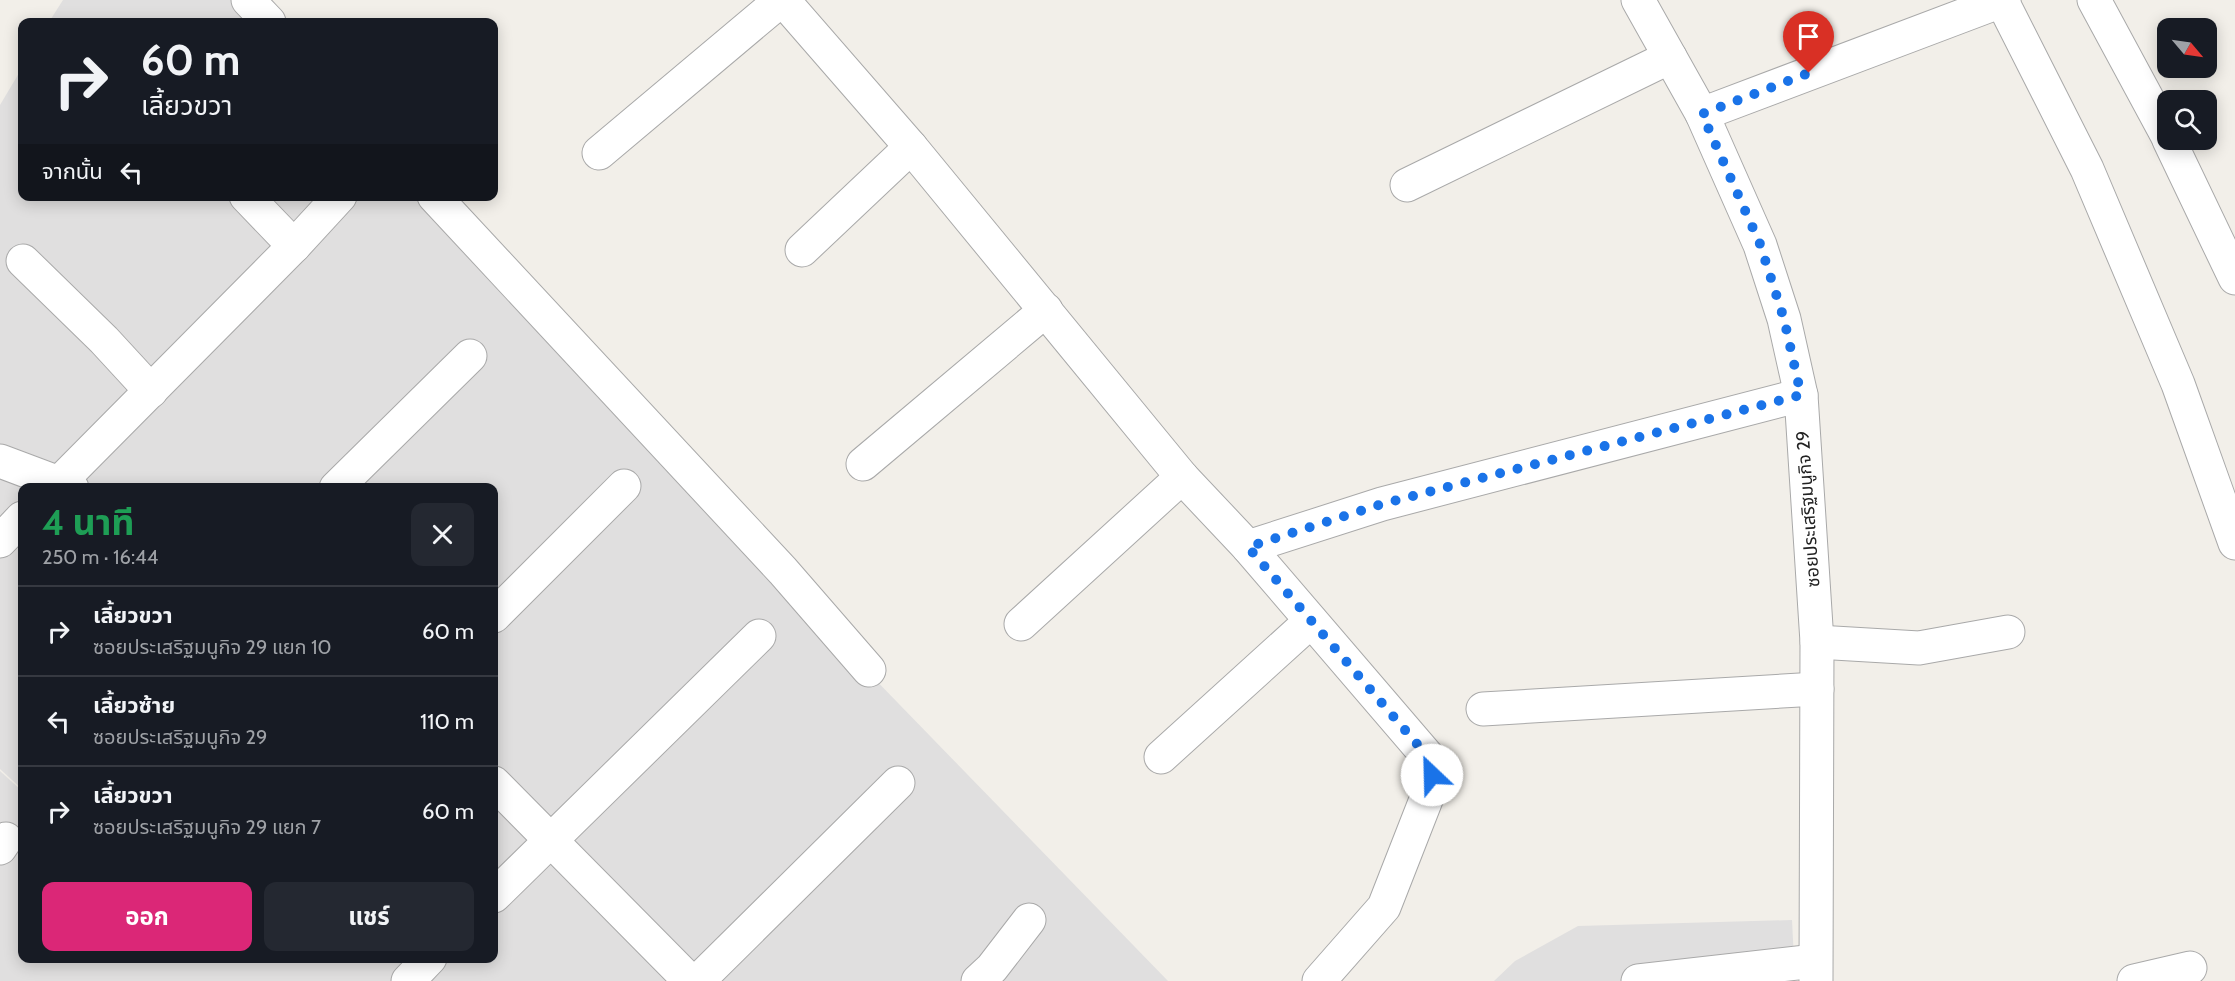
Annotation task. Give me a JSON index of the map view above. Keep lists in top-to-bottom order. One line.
{"streets":{"street":["ซอยประเสริฐมนูกิจ 29"]},"north":"bottom right","page":{"turn":["60 m","เลี้ยวขวา"],"then":"จากนั้น","heading":["4 นาที","250 m · 16:44"],"list":[{"name":"เลี้ยวขวา","note":"ซอยประเสริฐมนูกิจ 29 แยก 10","value":"60 m"},{"name":"เลี้ยวซ้าย","note":"ซอยประเสริฐมนูกิจ 29","value":"110 m"},{"name":"เลี้ยวขวา","note":"ซอยประเสริฐมนูกิจ 29 แยก 7","value":"60 m"}],"buttons":["ออก","แชร์"]}}
